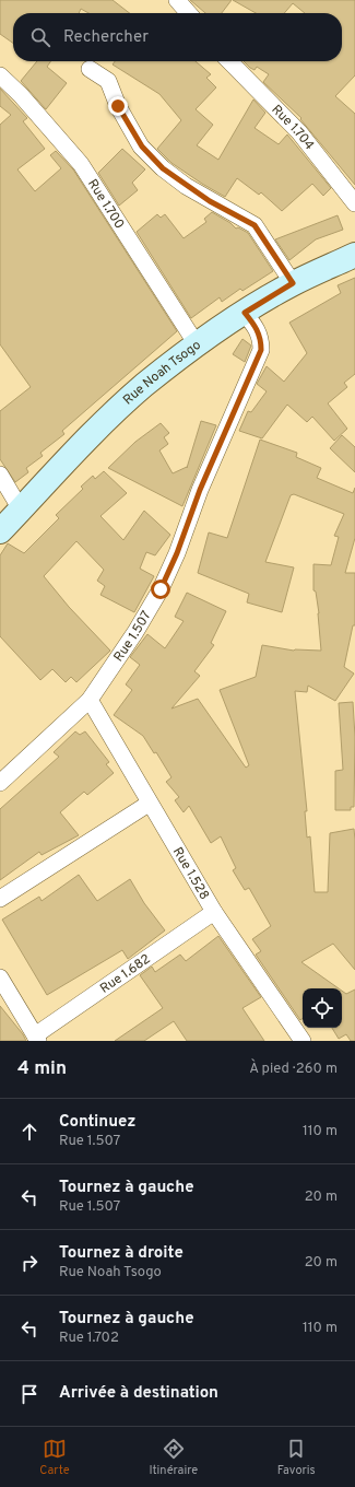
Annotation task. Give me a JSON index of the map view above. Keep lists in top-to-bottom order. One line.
{"streets":{"main road":["Rue Noah Tsogo"],"street":["Rue 1.704","Rue 1.700","Rue 1.507","Rue 1.528","Rue 1.682"]},"crossings":[["Rue 1.700","Rue Noah Tsogo"],["Rue Noah Tsogo","Rue 1.507"],["Rue 1.507","Rue 1.528"],["Rue 1.528","Rue 1.682"]],"page":{"search":"Rechercher","heading":["4 min","À pied · 260 m"],"list":[["Continuez","Rue 1.507","110 m"],["Tournez à gauche","Rue 1.507","20 m"],["Tournez à droite","Rue Noah Tsogo","20 m"],["Tournez à gauche","Rue 1.702","110 m"],"Arrivée à destination"],"nav":["Carte","Itinéraire","Favoris"]}}
